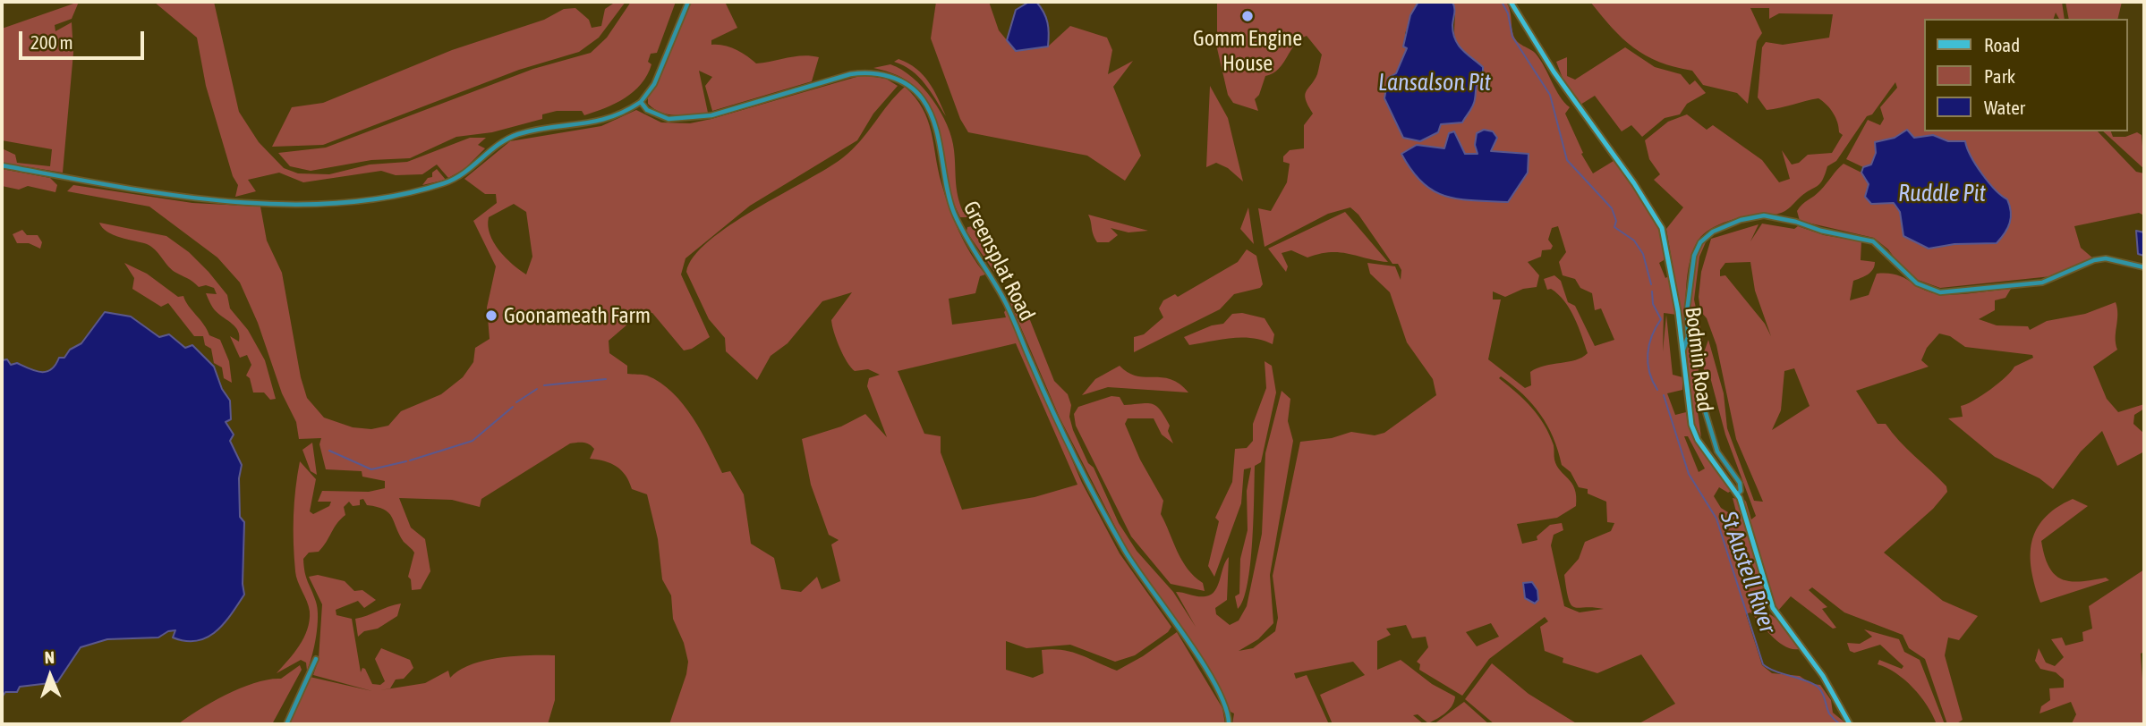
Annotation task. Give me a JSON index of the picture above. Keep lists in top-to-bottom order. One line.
{"streets":{"main road":["Bodmin Road"],"street":["Greensplat Road"]},"water":["Lansalson Pit","Ruddle Pit","St Austell River"],"places":["Gomm Engine House","Goonameath Farm"],"legend":["Road","Park","Water"],"scale_bar":"200 m","north":"top"}
